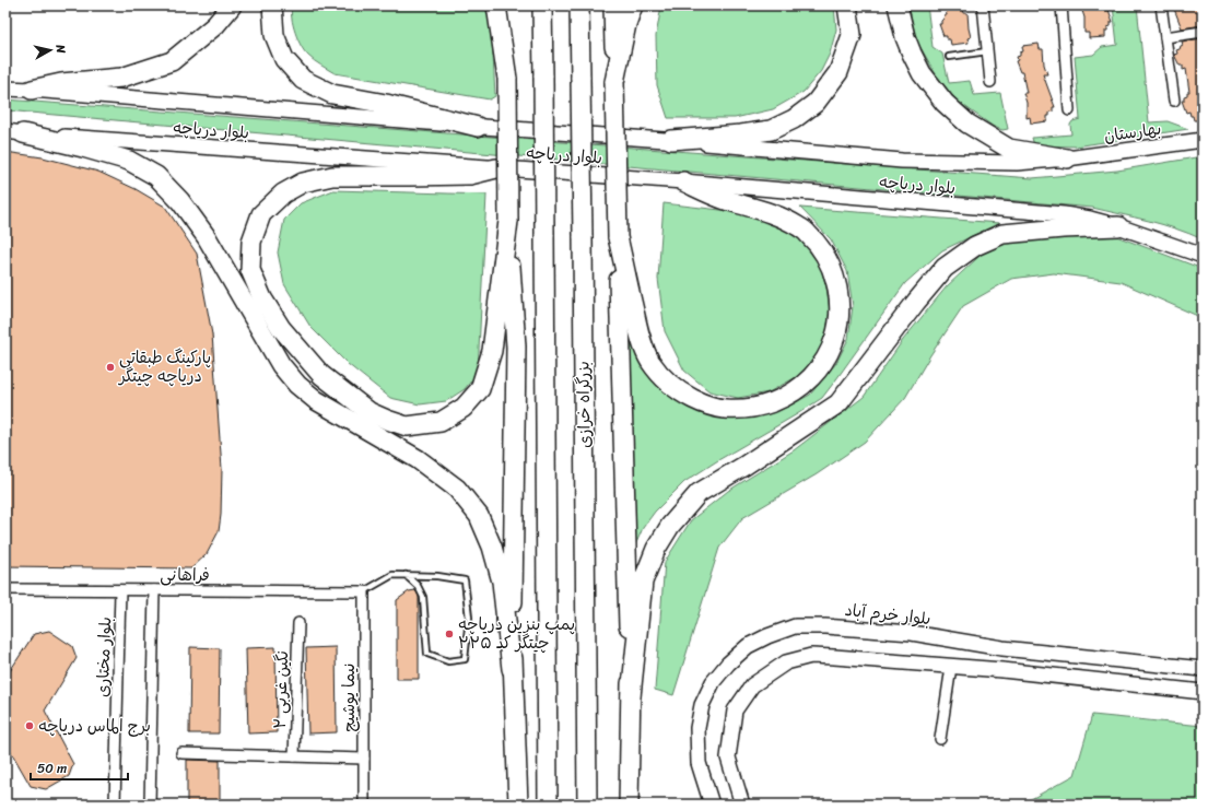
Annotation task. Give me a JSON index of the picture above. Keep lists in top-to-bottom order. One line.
{"streets":{"highway":["بزرگراه خرازی"],"main road":["بلوار دریاچه","بهارستان","بلوار خرم آباد"],"street":["فراهانی","بلوار مختاری","نگین غربی ۲","نیما یوشیج"]},"crossings":[["بلوار دریاچه","بهارستان"],["فراهانی","بلوار مختاری"],["فراهانی","نیما یوشیج"]],"places":["پارکینگ طبقاتی دریاچه چیتگر","پمپ بنزین دریاچه چیتگر کد ۲۲۵","برج الماس دریاچه"],"scale_bar":"50 m","north":"right"}
